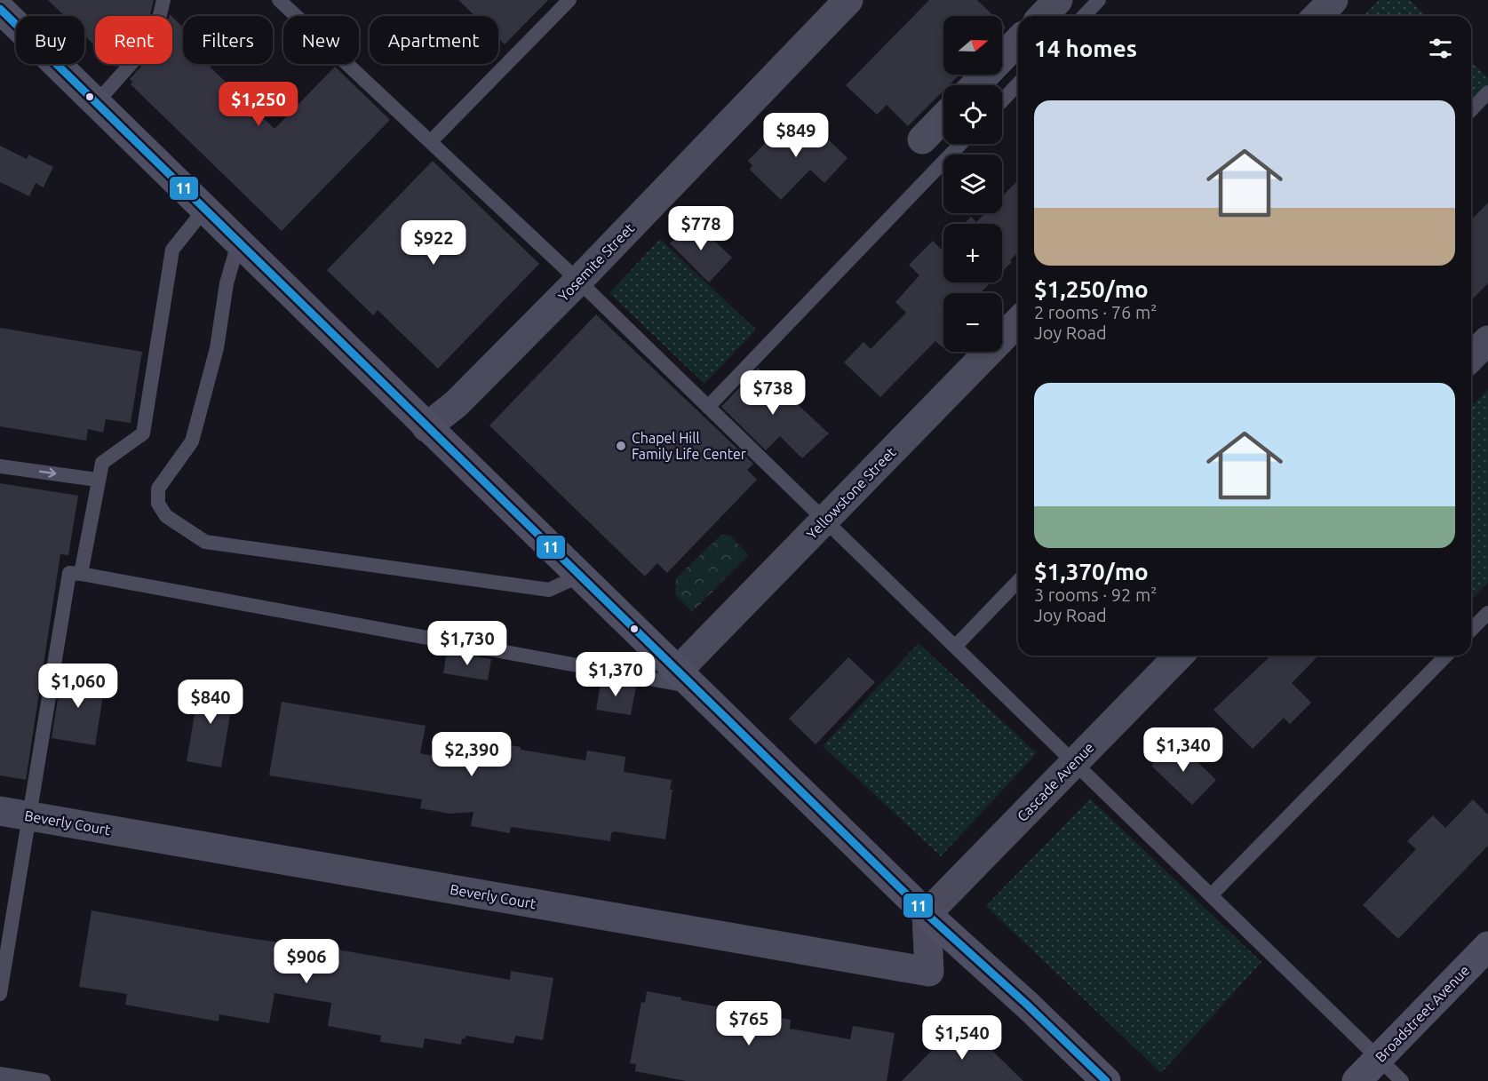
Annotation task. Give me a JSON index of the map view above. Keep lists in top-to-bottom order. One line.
{"streets":{"street":["Yosemite Street","Yellowstone Street","Cascade Avenue","Beverly Court","Broadstreet Avenue"]},"crossings":[["Cascade Avenue","Beverly Court"]],"places":["Chapel Hill Family Life Center"],"lines":["transit line 11"],"north":"right","page":{"map_buttons":["+","−"],"chip":["Buy","Rent","Filters","New","Apartment"],"heading":"14 homes","list":[{"name":"$1,250/mo","note":"2 rooms · 76 m² · Joy Road"},{"name":"$1,370/mo","note":"3 rooms · 92 m² · Joy Road"}],"price":["$1,250","$849","$778","$922","$738","$1,730","$1,370","$1,060","$840","$1,340","$2,390","$906","$765","$1,540"]}}
